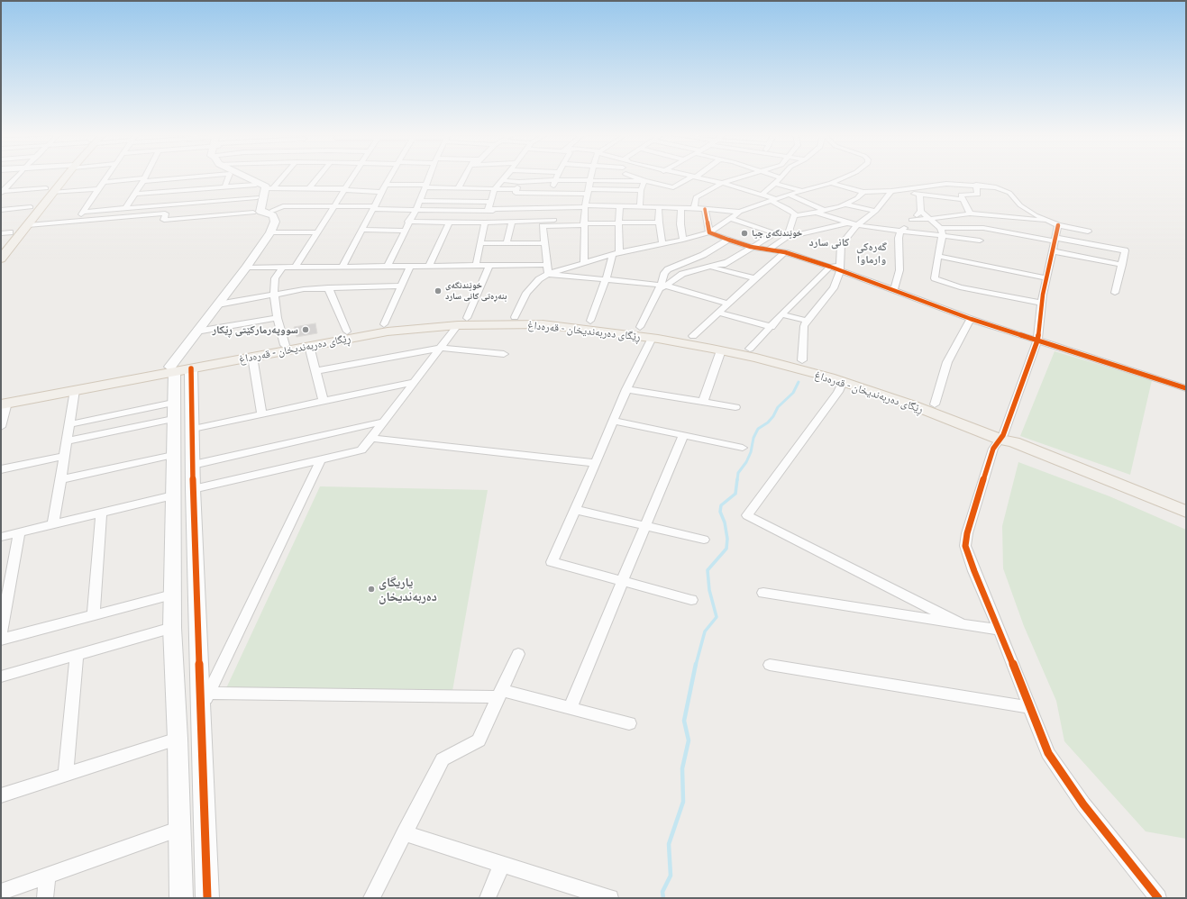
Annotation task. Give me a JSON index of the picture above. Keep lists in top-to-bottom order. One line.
{"streets":{"main road":["ڕێگای دەربەندیخان - قەرەداغ"]},"districts":["کانی سارد","گەرەکی وارماوا"],"places":["خوێندنگەی چیا","خوێندنگەی بنەڕەتی کانی سارد","سووپەرمارکێتی ڕێکار","یاریگاى ده‌ربه‌ندیخان"]}
